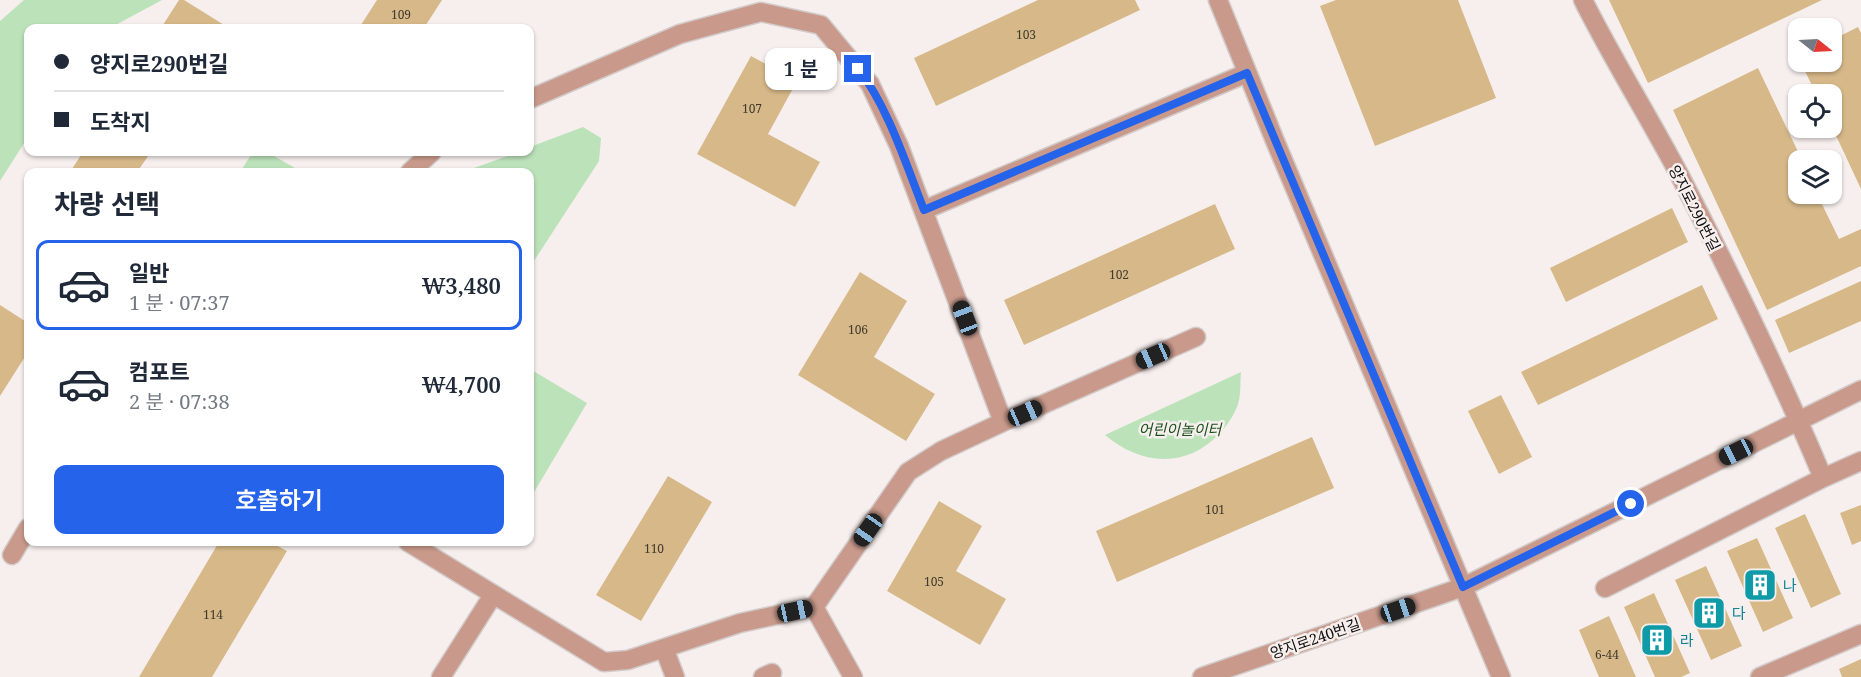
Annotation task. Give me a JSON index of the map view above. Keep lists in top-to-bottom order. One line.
{"streets":{"street":["양지로290번길","양지로240번길"]},"parks":["어린이놀이터"],"places":{"building":["나","다","라"]},"house_numbers":["109","103","107","102","106","101","110","105","114","6-44"],"north":"right","page":{"banner":["양지로290번길","도착지"],"bubble":"1 분","heading":"차량 선택","list":[{"name":"일반","note":"1 분 · 07:37","value":"₩3,480"},{"name":"컴포트","note":"2 분 · 07:38","value":"₩4,700"}],"buttons":"호출하기"}}
